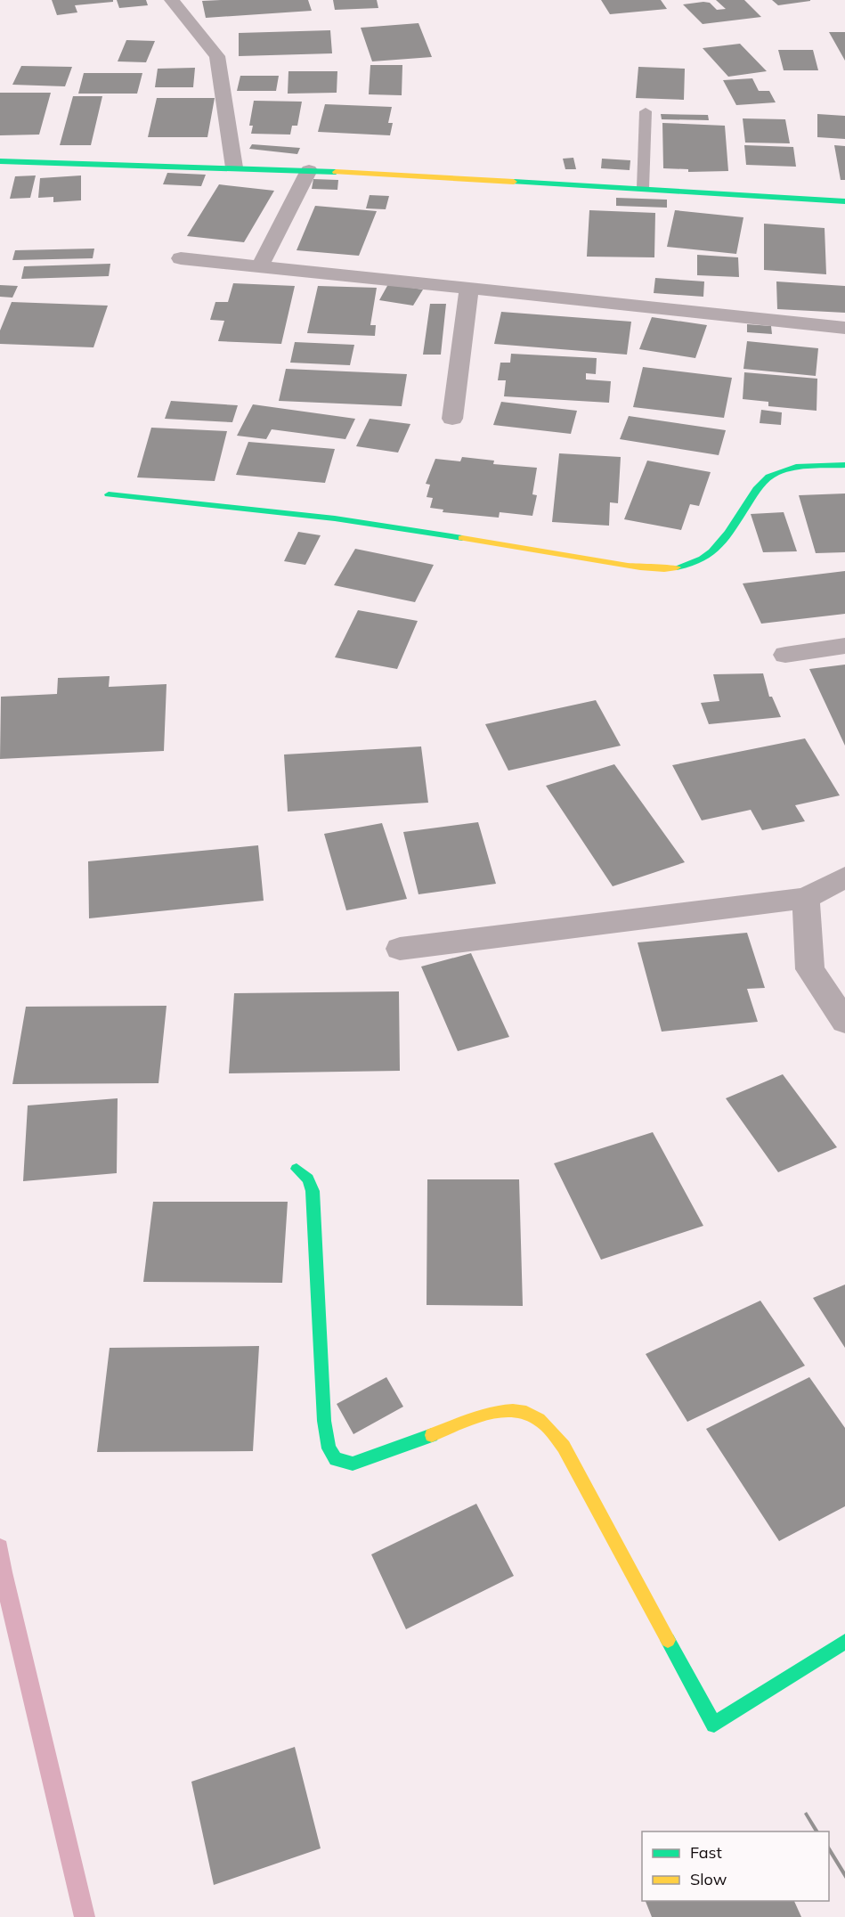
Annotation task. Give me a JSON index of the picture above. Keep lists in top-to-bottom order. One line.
{"legend":["Fast","Slow"]}
